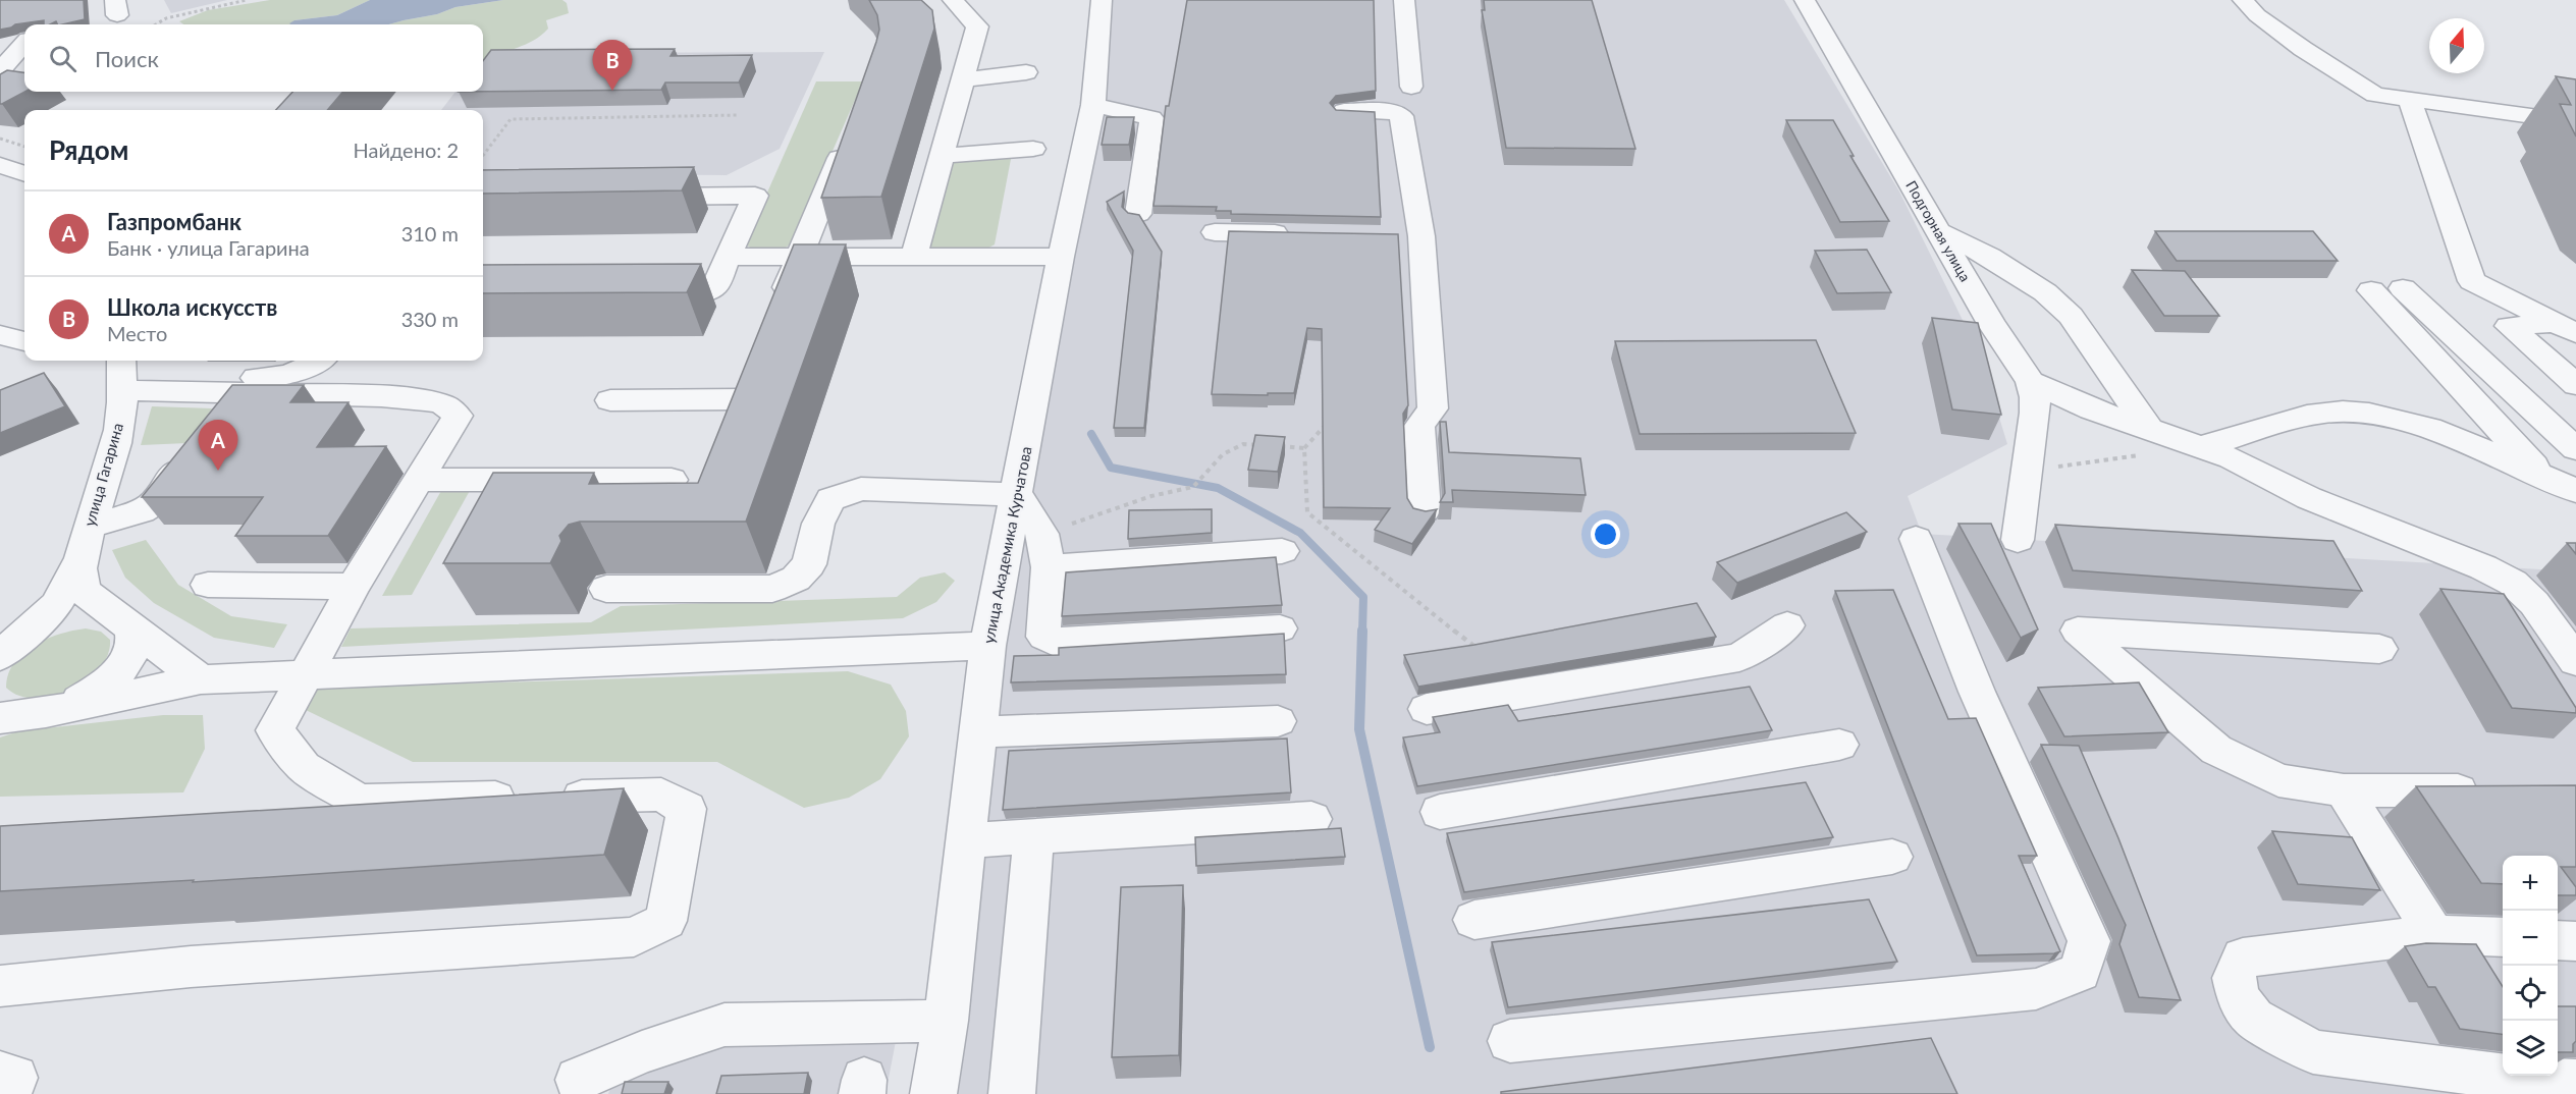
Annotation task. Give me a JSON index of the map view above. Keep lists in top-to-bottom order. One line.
{"streets":{"street":["Подгорная улица","улица Гагарина","улица Академика Курчатова"]},"north":"top","page":{"search":"Поиск","pins":["B","A"],"heading":["Рядом","Найдено: 2"],"list":[{"mark":"A","name":"Газпромбанк","note":"Банк · улица Гагарина","value":"310 m"},{"mark":"B","name":"Школа искусств","note":"Место","value":"330 m"}],"map_buttons":["+","−"]}}
